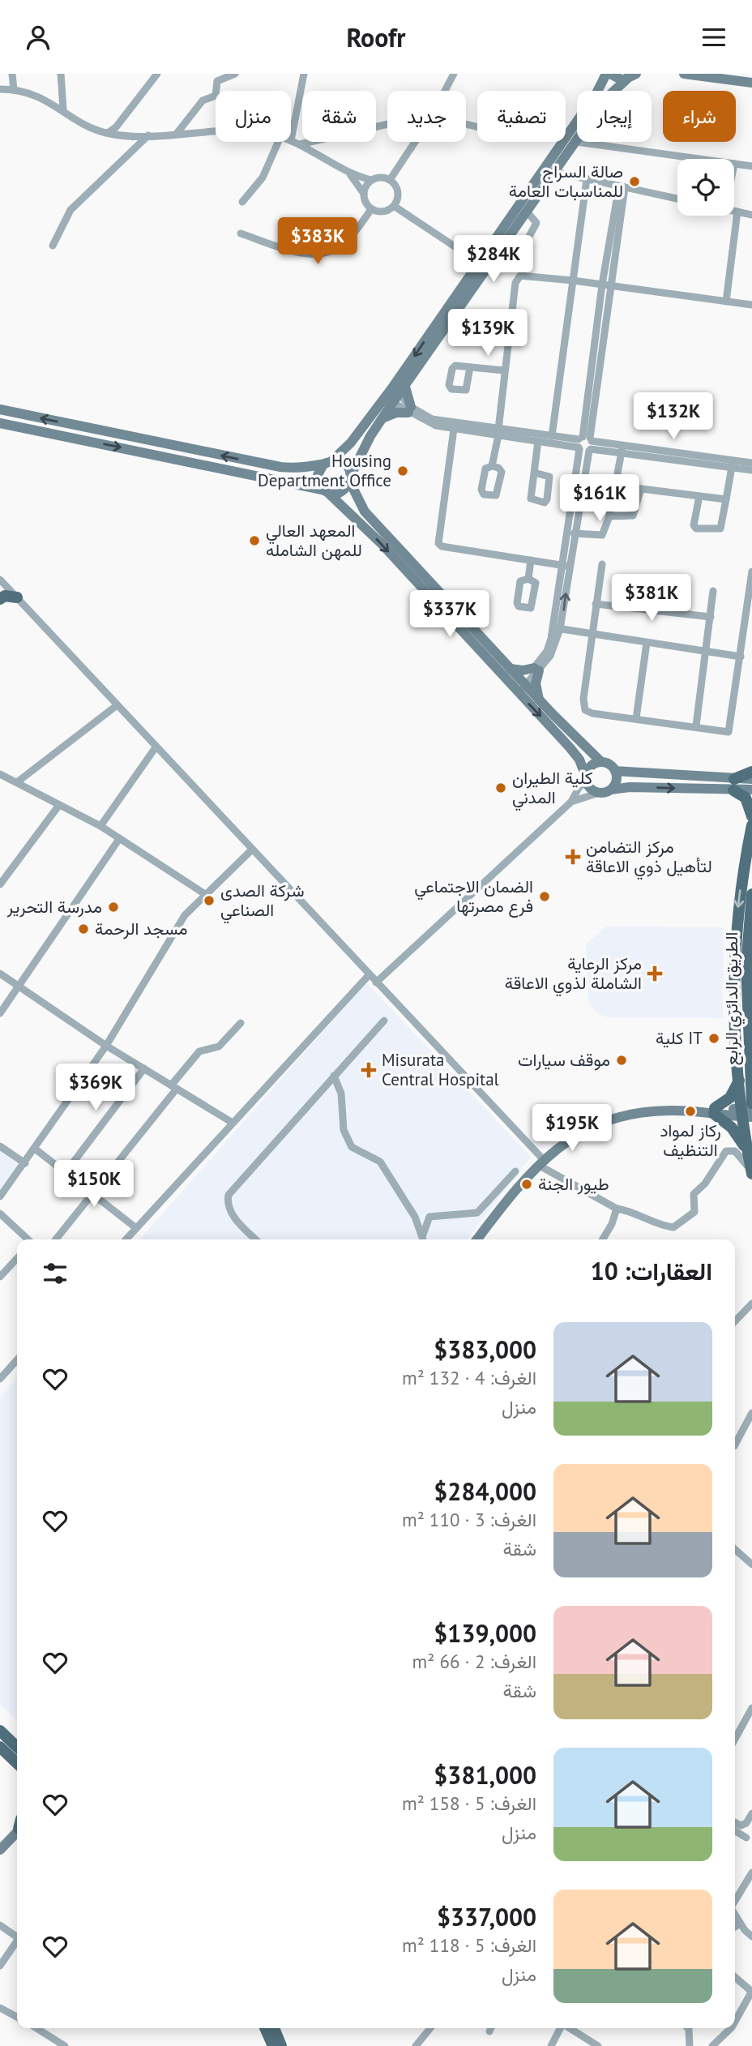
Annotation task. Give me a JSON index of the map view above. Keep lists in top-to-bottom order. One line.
{"streets":{"main road":["الطريق الدائري الرابع"]},"places":{"other":["صالة السراج للمناسبات العامة","Housing Department Office","المعهد العالي للمهن الشامله","كلية الطيران المدني","الضمان الاجتماعي فرع مصرتها","شركة الصدى الصناعي","مدرسة التحرير","مسجد الرحمة","كلية IT","موقف سيارات","ركاز لمواد التنظيف","طيور الجنة"],"health":["مركز التضامن لتأهيل ذوي الاعاقة","مركز الرعاية الشاملة لذوي الاعاقة","Misurata Central Hospital"]},"page":{"header":"Roofr","chip":["شراء","إيجار","تصفية","جديد","شقة","منزل"],"price":["$383K","$284K","$139K","$132K","$161K","$381K","$337K","$369K","$195K","$150K"],"heading":"العقارات: 10","list":[{"name":"$383,000","note":"الغرف: 4 · 132 m² · منزل"},{"name":"$284,000","note":"الغرف: 3 · 110 m² · شقة"},{"name":"$139,000","note":"الغرف: 2 · 66 m² · شقة"},{"name":"$381,000","note":"الغرف: 5 · 158 m² · منزل"},{"name":"$337,000","note":"الغرف: 5 · 118 m² · منزل"}]}}
